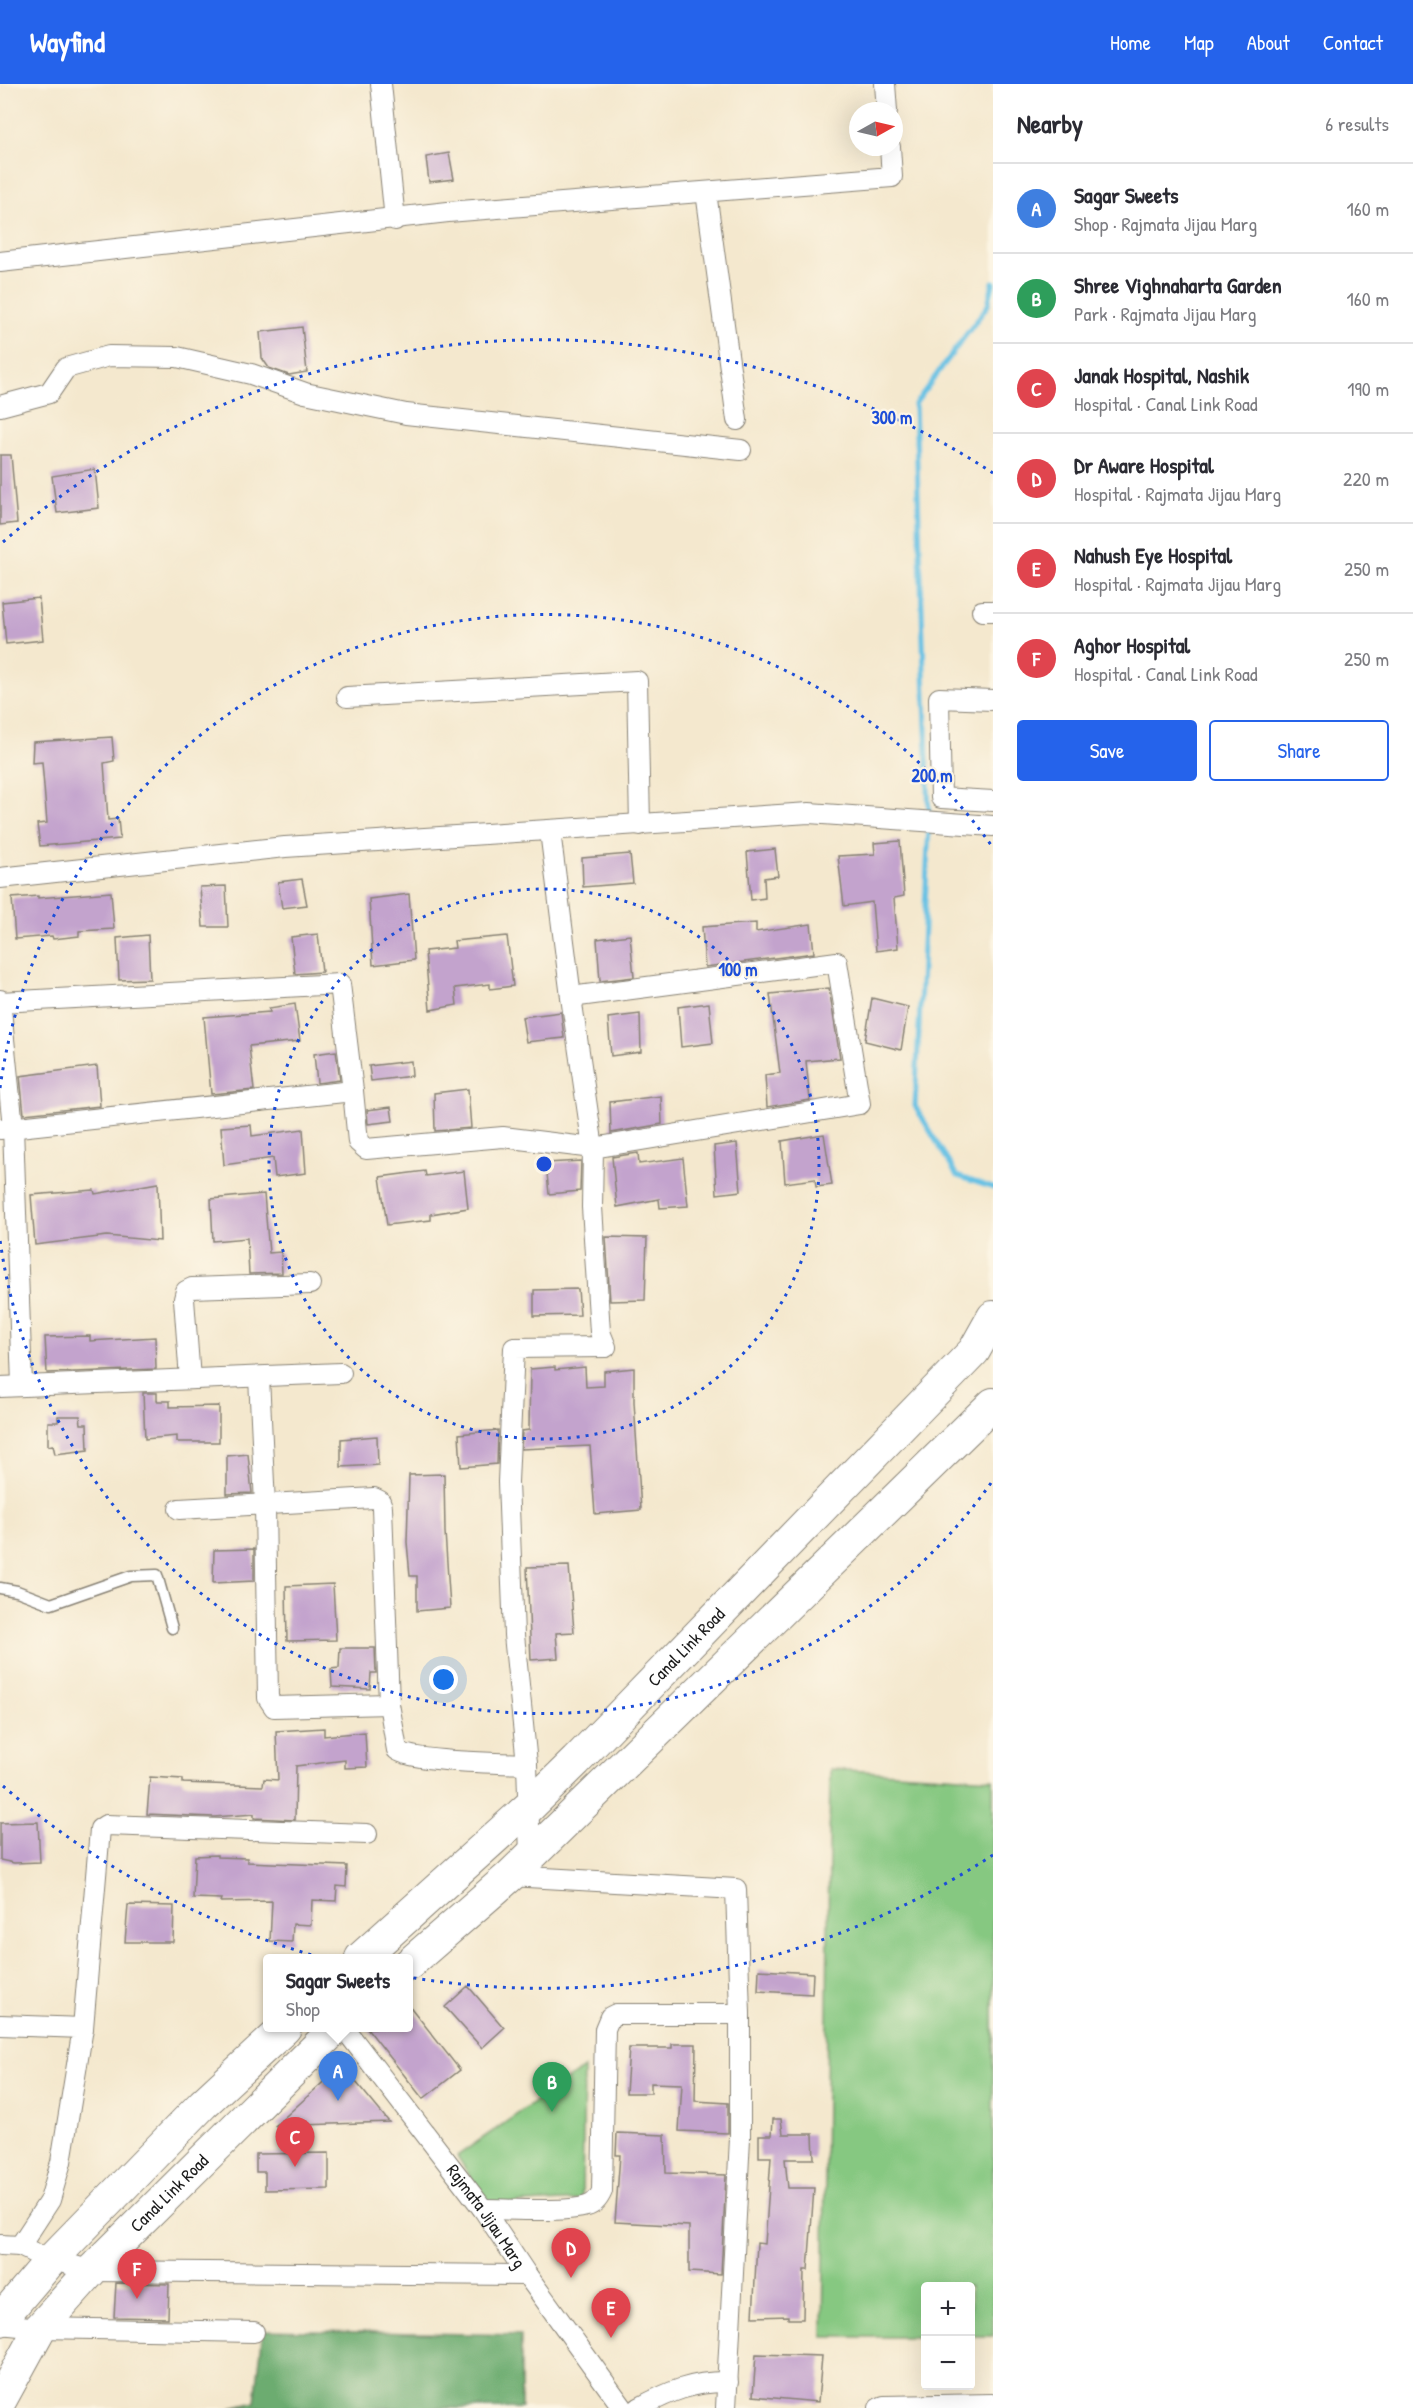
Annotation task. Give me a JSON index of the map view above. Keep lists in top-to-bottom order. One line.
{"streets":{"main road":["Canal Link Road"],"street":["Rajmata Jijau Marg"]},"north":"right","page":{"header":"Wayfind","nav":["Home","Map","About","Contact"],"heading":["Nearby","6 results"],"list":[{"mark":"A","name":"Sagar Sweets","note":"Shop · Rajmata Jijau Marg","value":"160 m"},{"mark":"B","name":"Shree Vighnaharta Garden","note":"Park · Rajmata Jijau Marg","value":"160 m"},{"mark":"C","name":"Janak Hospital, Nashik","note":"Hospital · Canal Link Road","value":"190 m"},{"mark":"D","name":"Dr Aware Hospital","note":"Hospital · Rajmata Jijau Marg","value":"220 m"},{"mark":"E","name":"Nahush Eye Hospital","note":"Hospital · Rajmata Jijau Marg","value":"250 m"},{"mark":"F","name":"Aghor Hospital","note":"Hospital · Canal Link Road","value":"250 m"}],"buttons":["Save","Share"],"popup":["Sagar Sweets","Shop"],"pins":["A","B","C","D","F","E"],"map_buttons":["+","−"]},"rings":["300 m","200 m","100 m"]}
